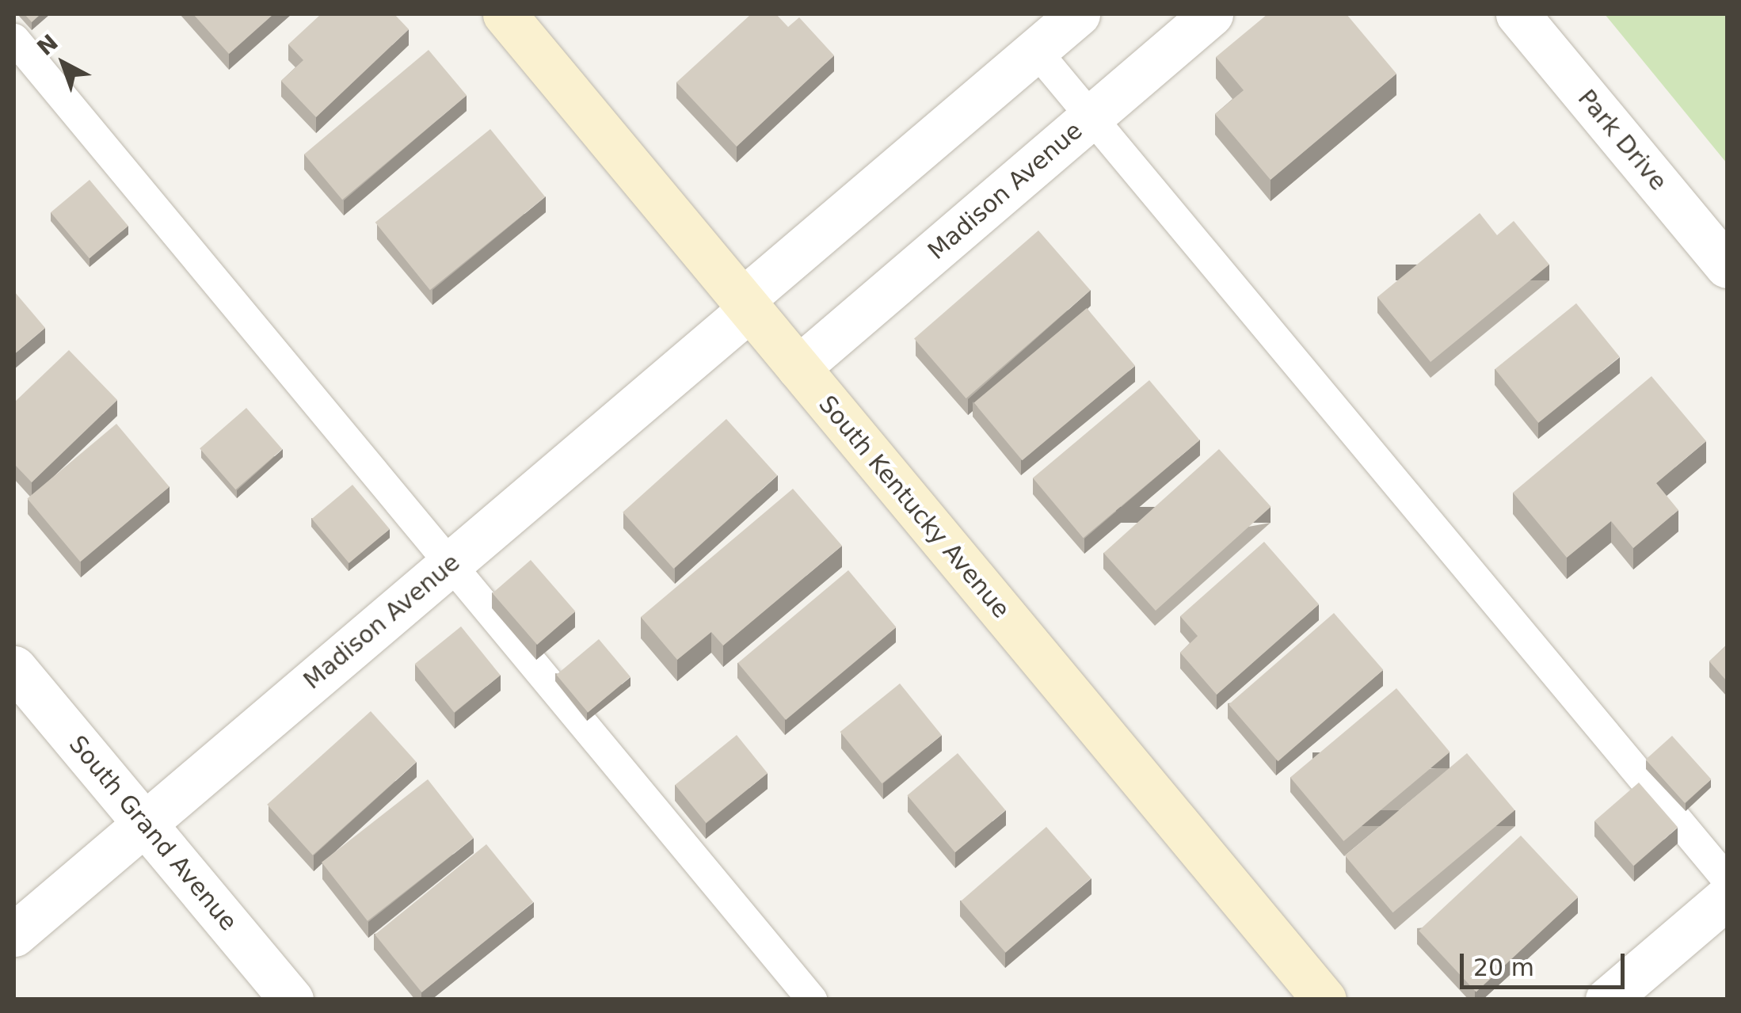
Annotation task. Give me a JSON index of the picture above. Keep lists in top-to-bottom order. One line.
{"streets":{"street":["Park Drive","Madison Avenue","South Kentucky Avenue","South Grand Avenue"]},"crossings":[["Madison Avenue","South Kentucky Avenue"],["Madison Avenue","South Grand Avenue"]],"scale_bar":"20 m","north":"top left"}
